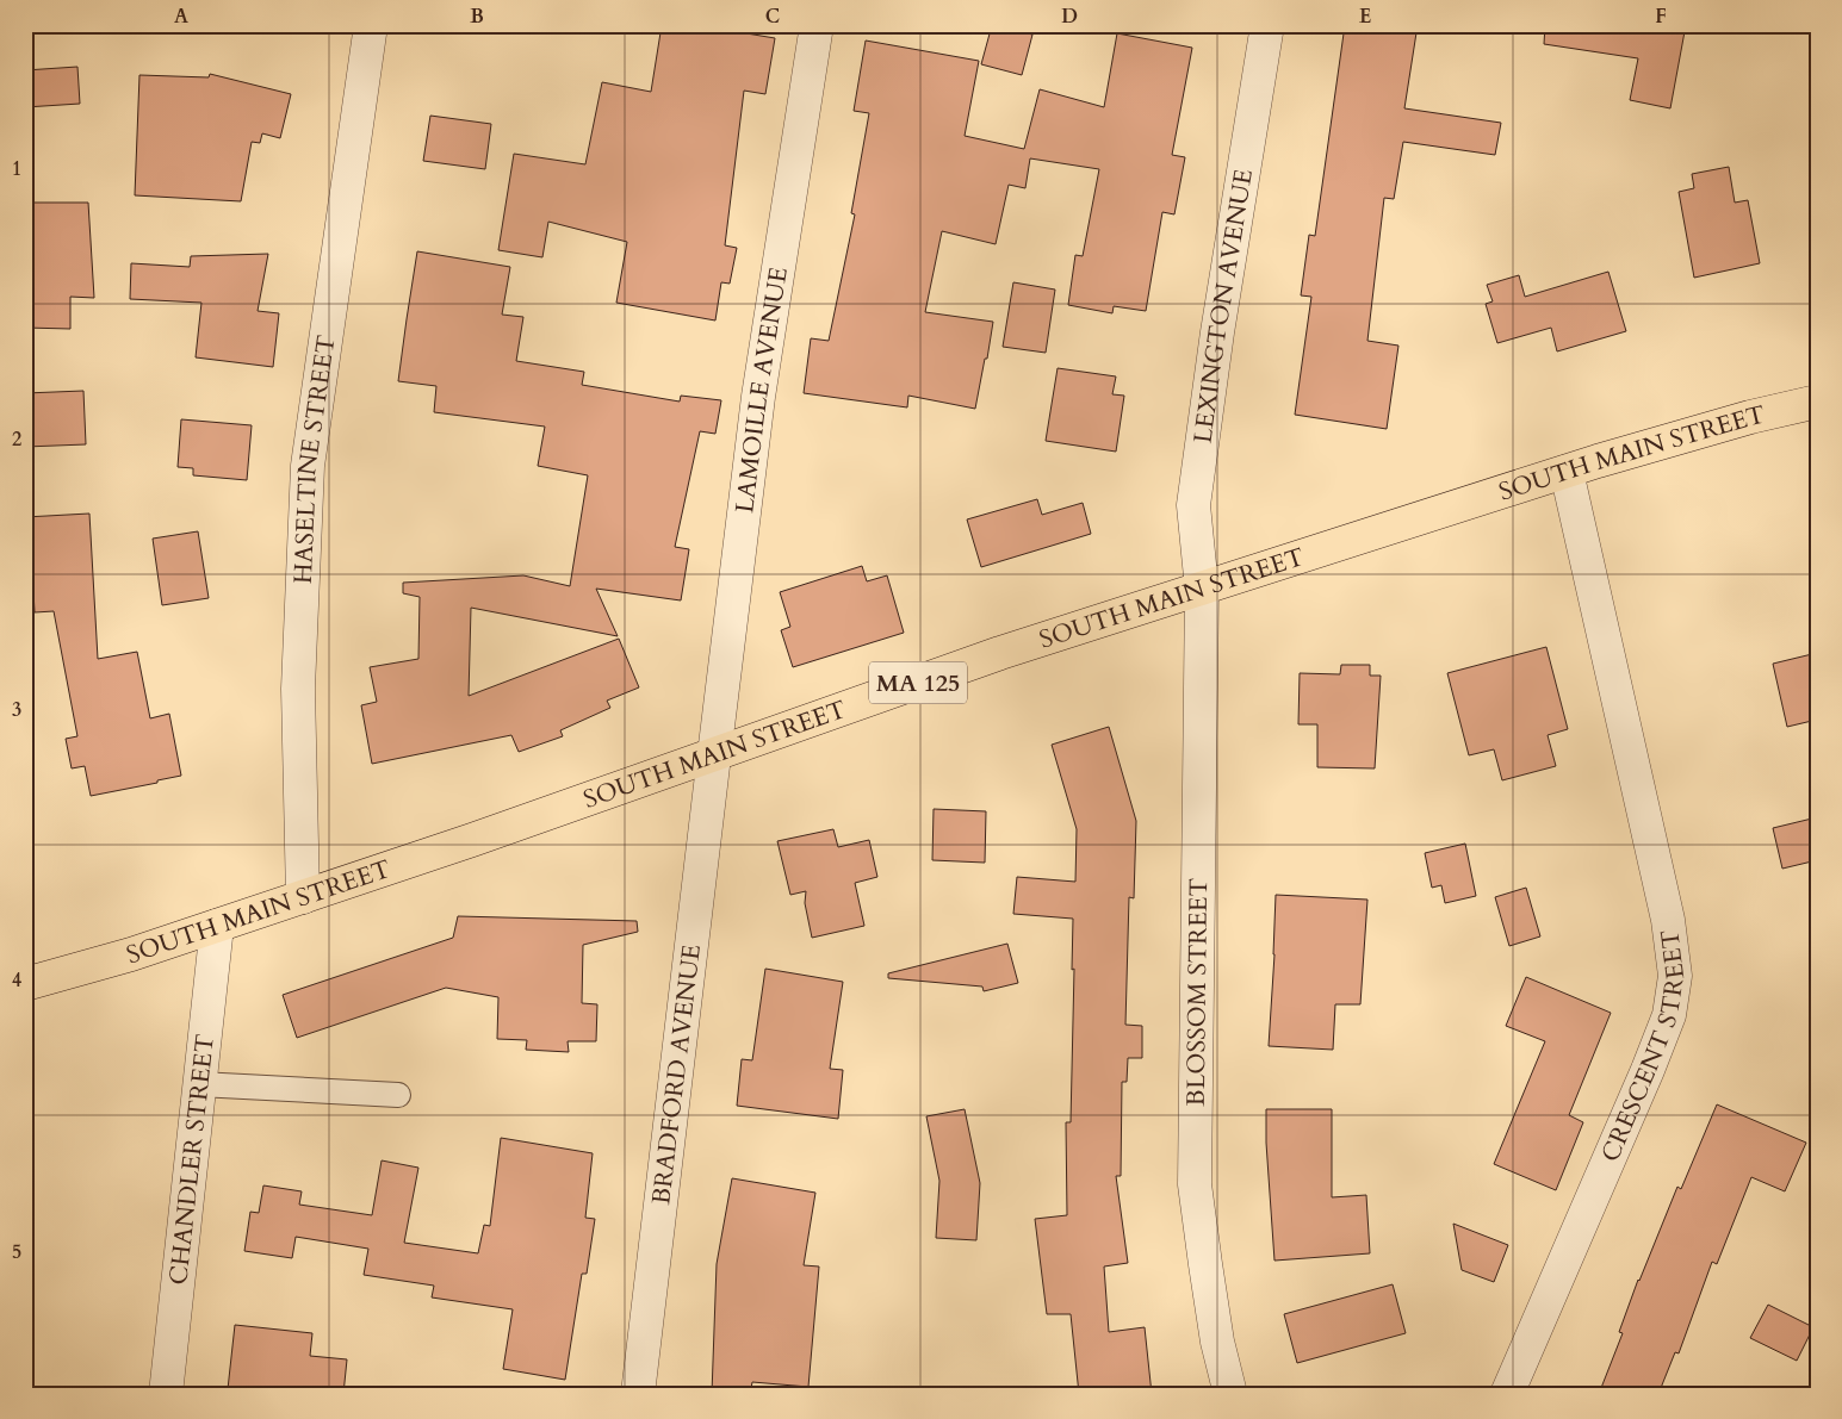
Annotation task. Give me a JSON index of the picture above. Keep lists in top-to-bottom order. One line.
{"streets":{"main road":["SOUTH MAIN STREET","MA 125"],"street":["LEXINGTON AVENUE","LAMOILLE AVENUE","HASELTINE STREET","BLOSSOM STREET","CRESCENT STREET","BRADFORD AVENUE","CHANDLER STREET"]},"crossings":[["LEXINGTON AVENUE","SOUTH MAIN STREET"],["LEXINGTON AVENUE","BLOSSOM STREET"],["LAMOILLE AVENUE","SOUTH MAIN STREET"],["LAMOILLE AVENUE","BRADFORD AVENUE"],["SOUTH MAIN STREET","HASELTINE STREET"],["SOUTH MAIN STREET","BLOSSOM STREET"],["SOUTH MAIN STREET","CRESCENT STREET"],["SOUTH MAIN STREET","BRADFORD AVENUE"],["SOUTH MAIN STREET","CHANDLER STREET"]],"grid":{"columns":["A","B","C","D","E","F"],"rows":["1","2","3","4","5"]}}
